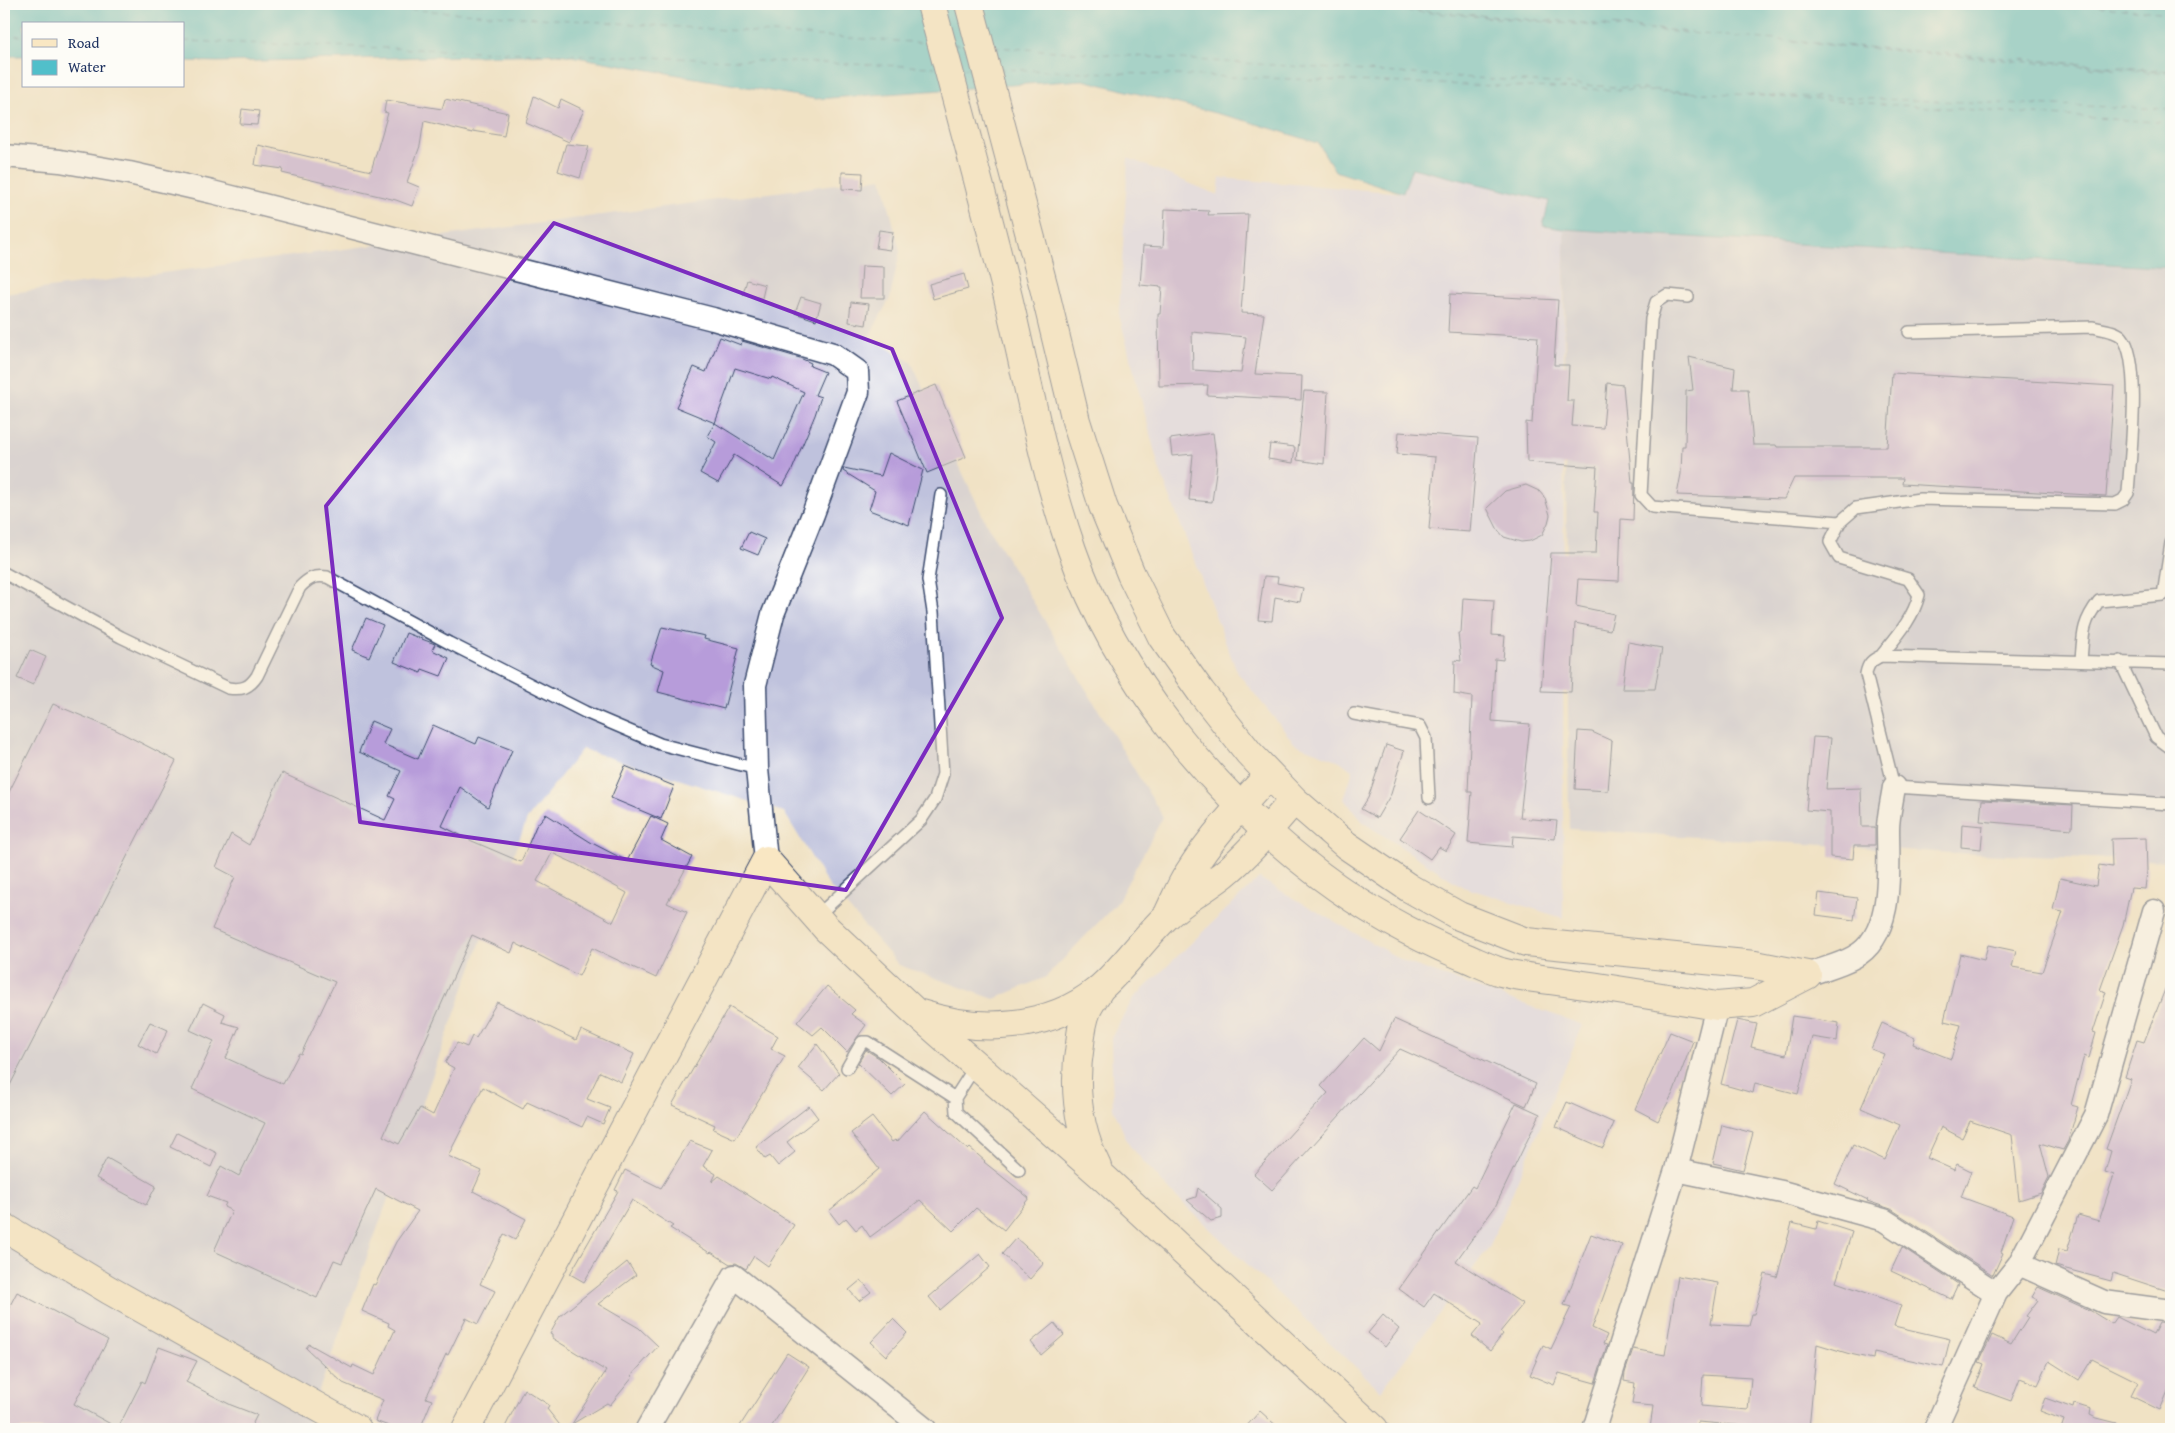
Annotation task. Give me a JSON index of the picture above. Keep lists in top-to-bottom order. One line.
{"legend":["Road","Water"]}
